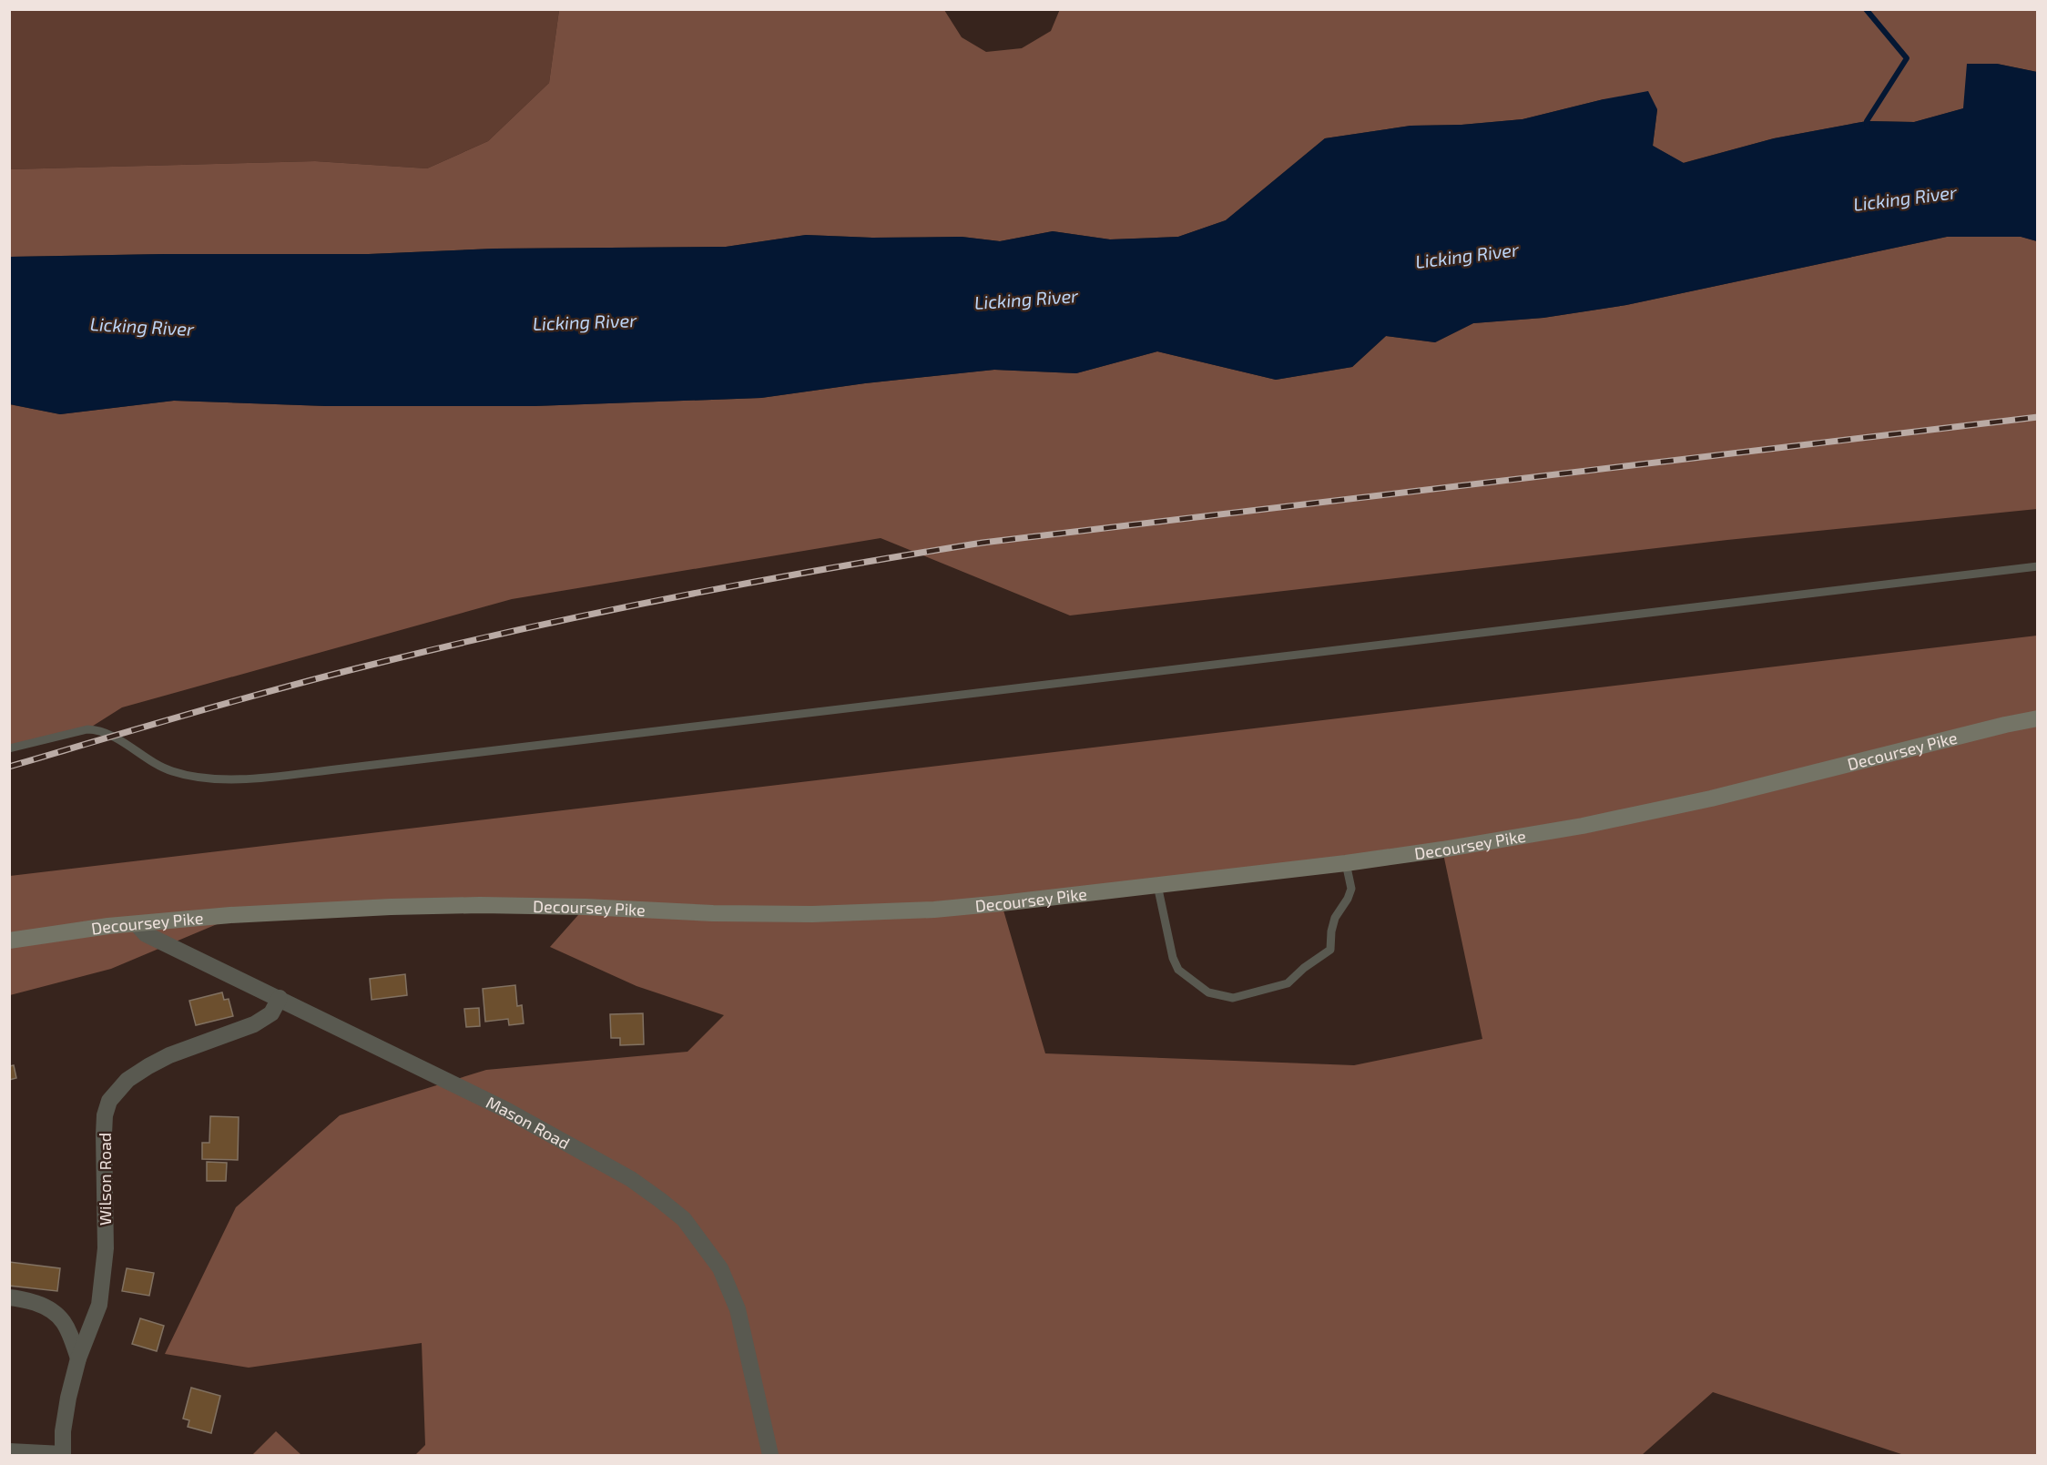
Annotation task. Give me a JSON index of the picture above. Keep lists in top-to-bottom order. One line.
{"streets":{"main road":["Decoursey Pike"],"street":["Mason Road","Wilson Road"]},"crossings":[["Decoursey Pike","Mason Road"],["Mason Road","Wilson Road"]],"water":["Licking River"]}
